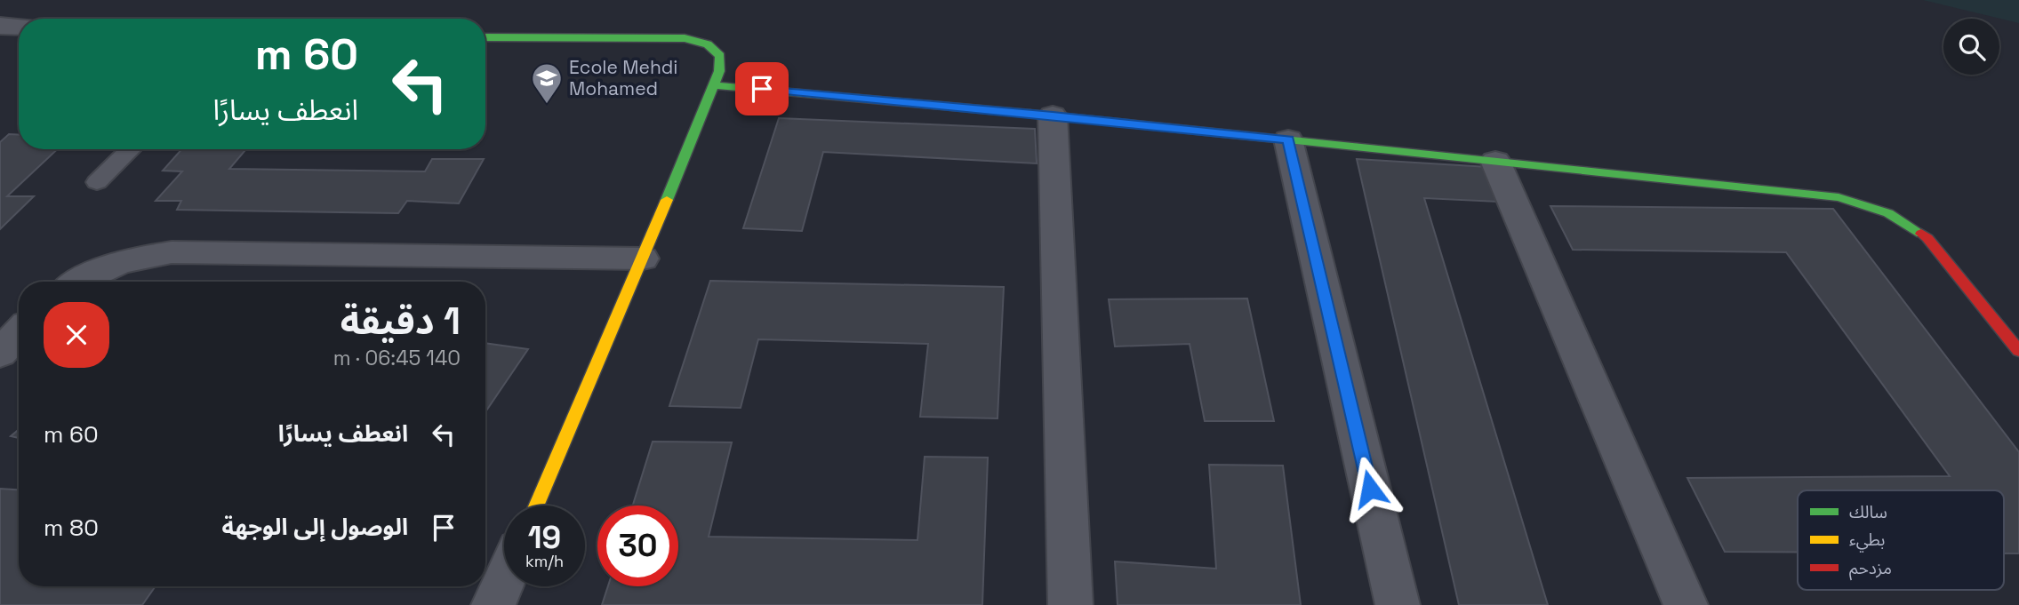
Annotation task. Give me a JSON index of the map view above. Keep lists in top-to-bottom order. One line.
{"places":{"school or university":["Ecole Mehdi Mohamed"]},"legend":["سالك","بطيء","مزدحم"],"page":{"turn":["60 m","انعطف يسارًا"],"heading":["1 دقيقة","140 m · 06:45"],"list":[{"name":"انعطف يسارًا","value":"60 m"},{"name":"الوصول إلى الوجهة","value":"80 m"}],"speed":"19 km/h","limit":"30"}}
